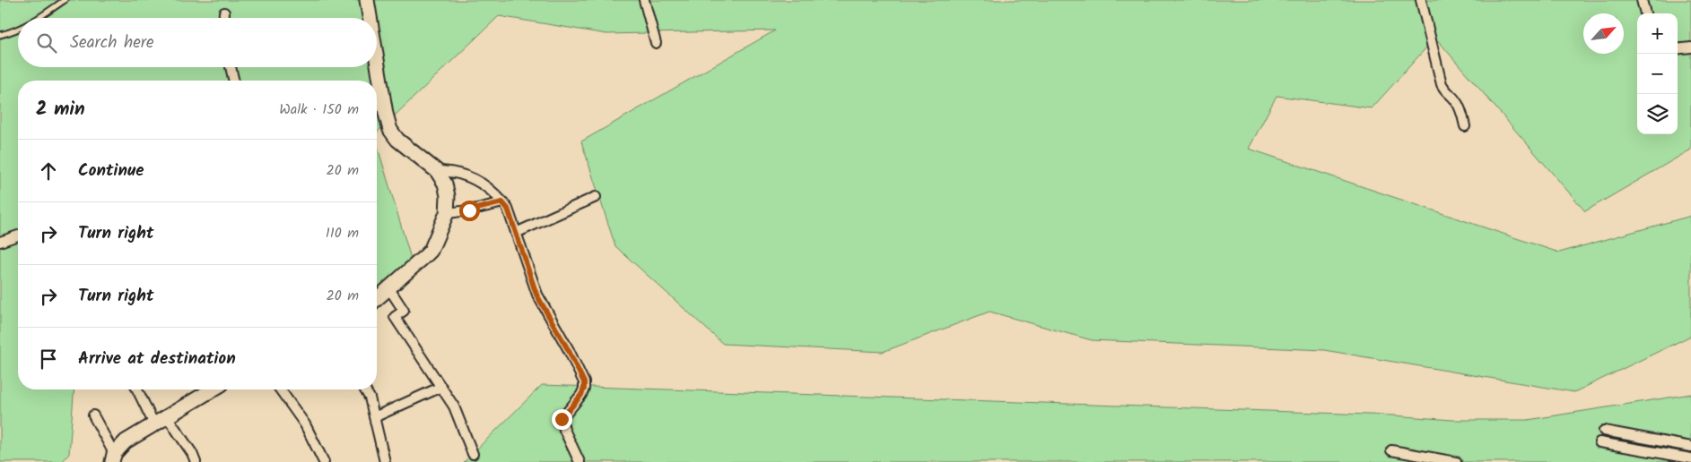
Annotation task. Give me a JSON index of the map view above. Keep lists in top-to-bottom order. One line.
{"north":"top right","page":{"map_buttons":["+","−"],"search":"Search here","heading":["2 min","Walk · 150 m"],"list":[["Continue","20 m"],["Turn right","110 m"],["Turn right","20 m"],"Arrive at destination"]}}
